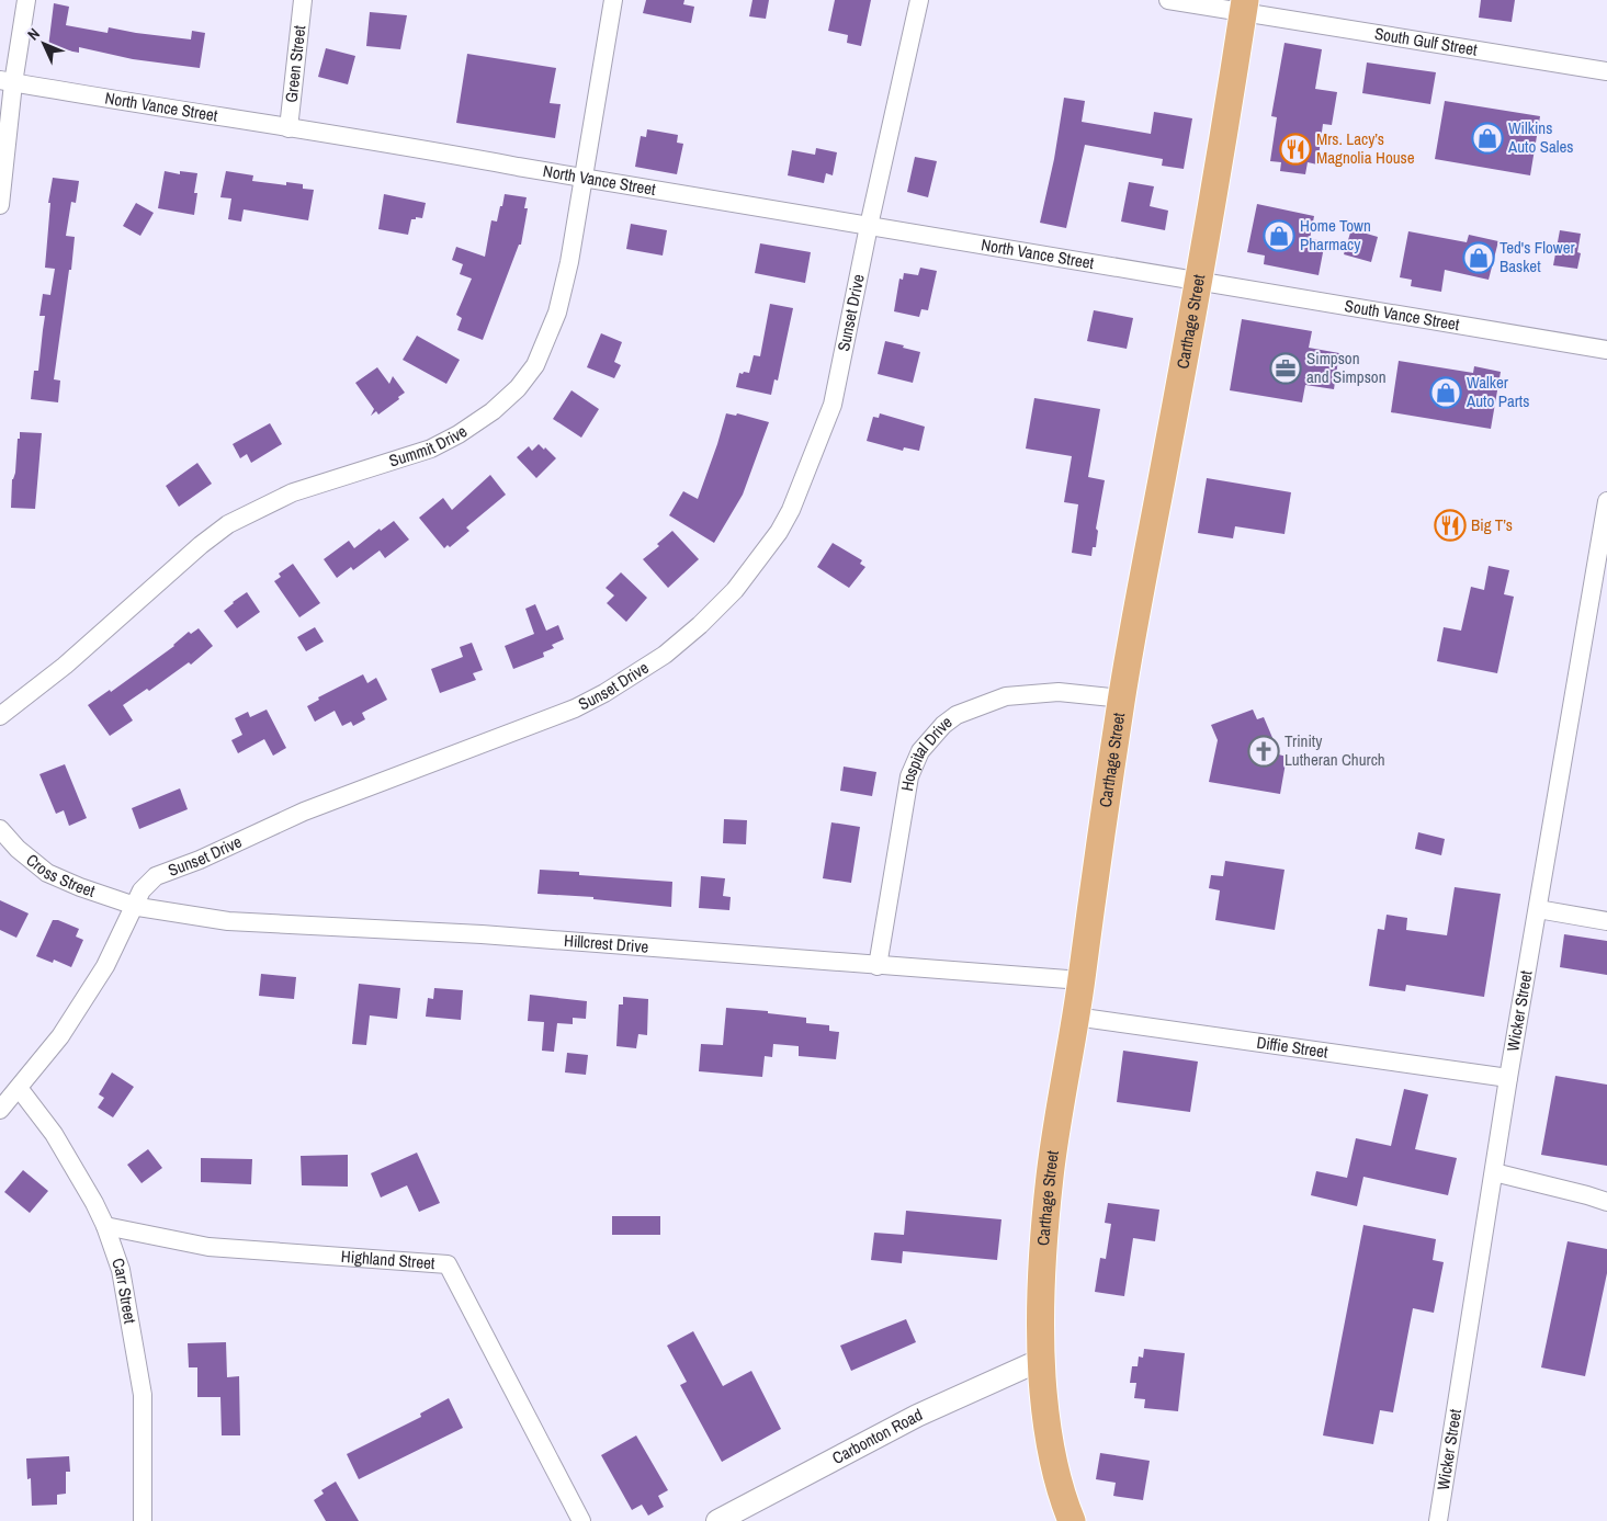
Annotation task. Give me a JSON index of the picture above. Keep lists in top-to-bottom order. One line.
{"streets":{"main road":["Carthage Street"],"street":["South Gulf Street","Green Street","North Vance Street","Sunset Drive","South Vance Street","Summit Drive","Hospital Drive","Cross Street","Hillcrest Drive","Wicker Street","Diffie Street","Highland Street","Carr Street","Carbonton Road"]},"crossings":[["South Gulf Street","Carthage Street"],["Green Street","North Vance Street"],["North Vance Street","Sunset Drive"],["North Vance Street","South Vance Street"],["North Vance Street","Carthage Street"],["North Vance Street","Summit Drive"],["Sunset Drive","Cross Street"],["Sunset Drive","Hillcrest Drive"],["Sunset Drive","Carr Street"],["South Vance Street","Carthage Street"],["Carthage Street","Hospital Drive"],["Carthage Street","Hillcrest Drive"],["Carthage Street","Diffie Street"],["Carthage Street","Carbonton Road"],["Hospital Drive","Hillcrest Drive"],["Cross Street","Hillcrest Drive"],["Wicker Street","Diffie Street"],["Highland Street","Carr Street"]],"places":{"shop":["Wilkins Auto Sales","Home Town Pharmacy","Ted's Flower Basket","Walker Auto Parts"],"restaurant":["Mrs. Lacy’s Magnolia House","Big T’s"],"office":["Simpson and Simpson"],"church":["Trinity Lutheran Church"]},"north":"top left"}
